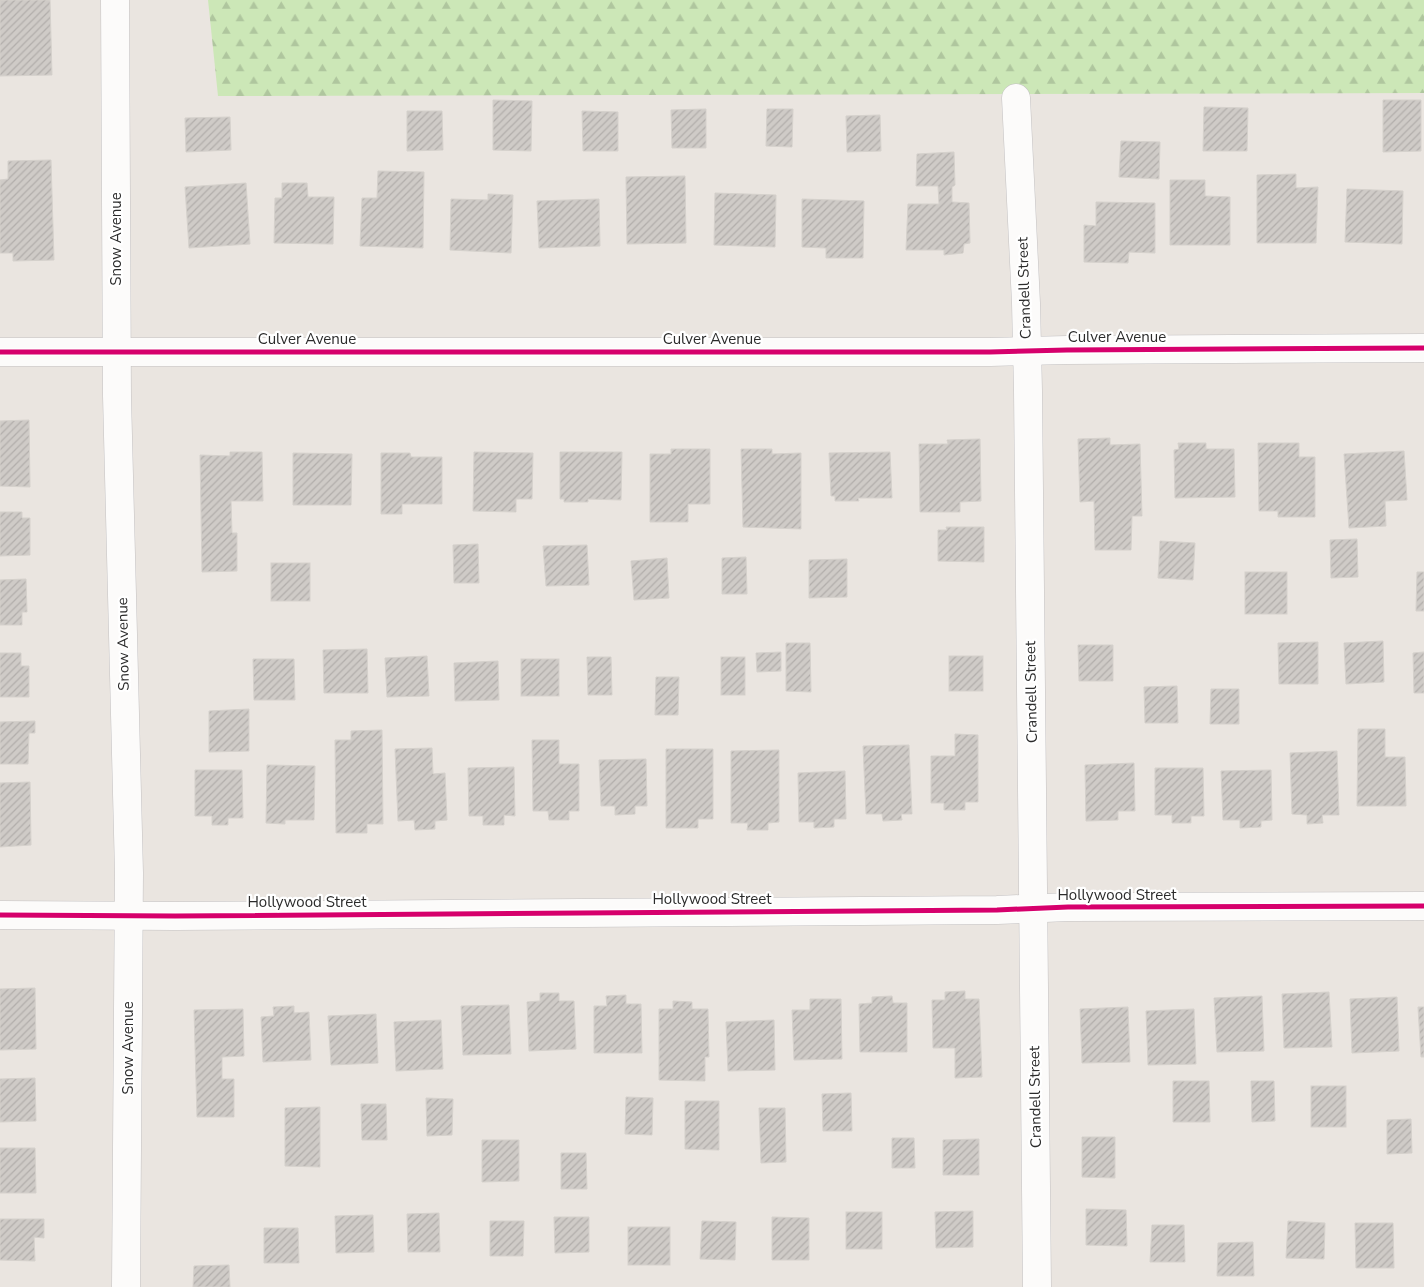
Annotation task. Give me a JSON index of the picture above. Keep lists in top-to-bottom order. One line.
{"streets":{"street":["Snow Avenue","Crandell Street","Culver Avenue","Hollywood Street"]},"crossings":[["Snow Avenue","Culver Avenue"],["Snow Avenue","Hollywood Street"],["Crandell Street","Culver Avenue"],["Crandell Street","Hollywood Street"]]}
